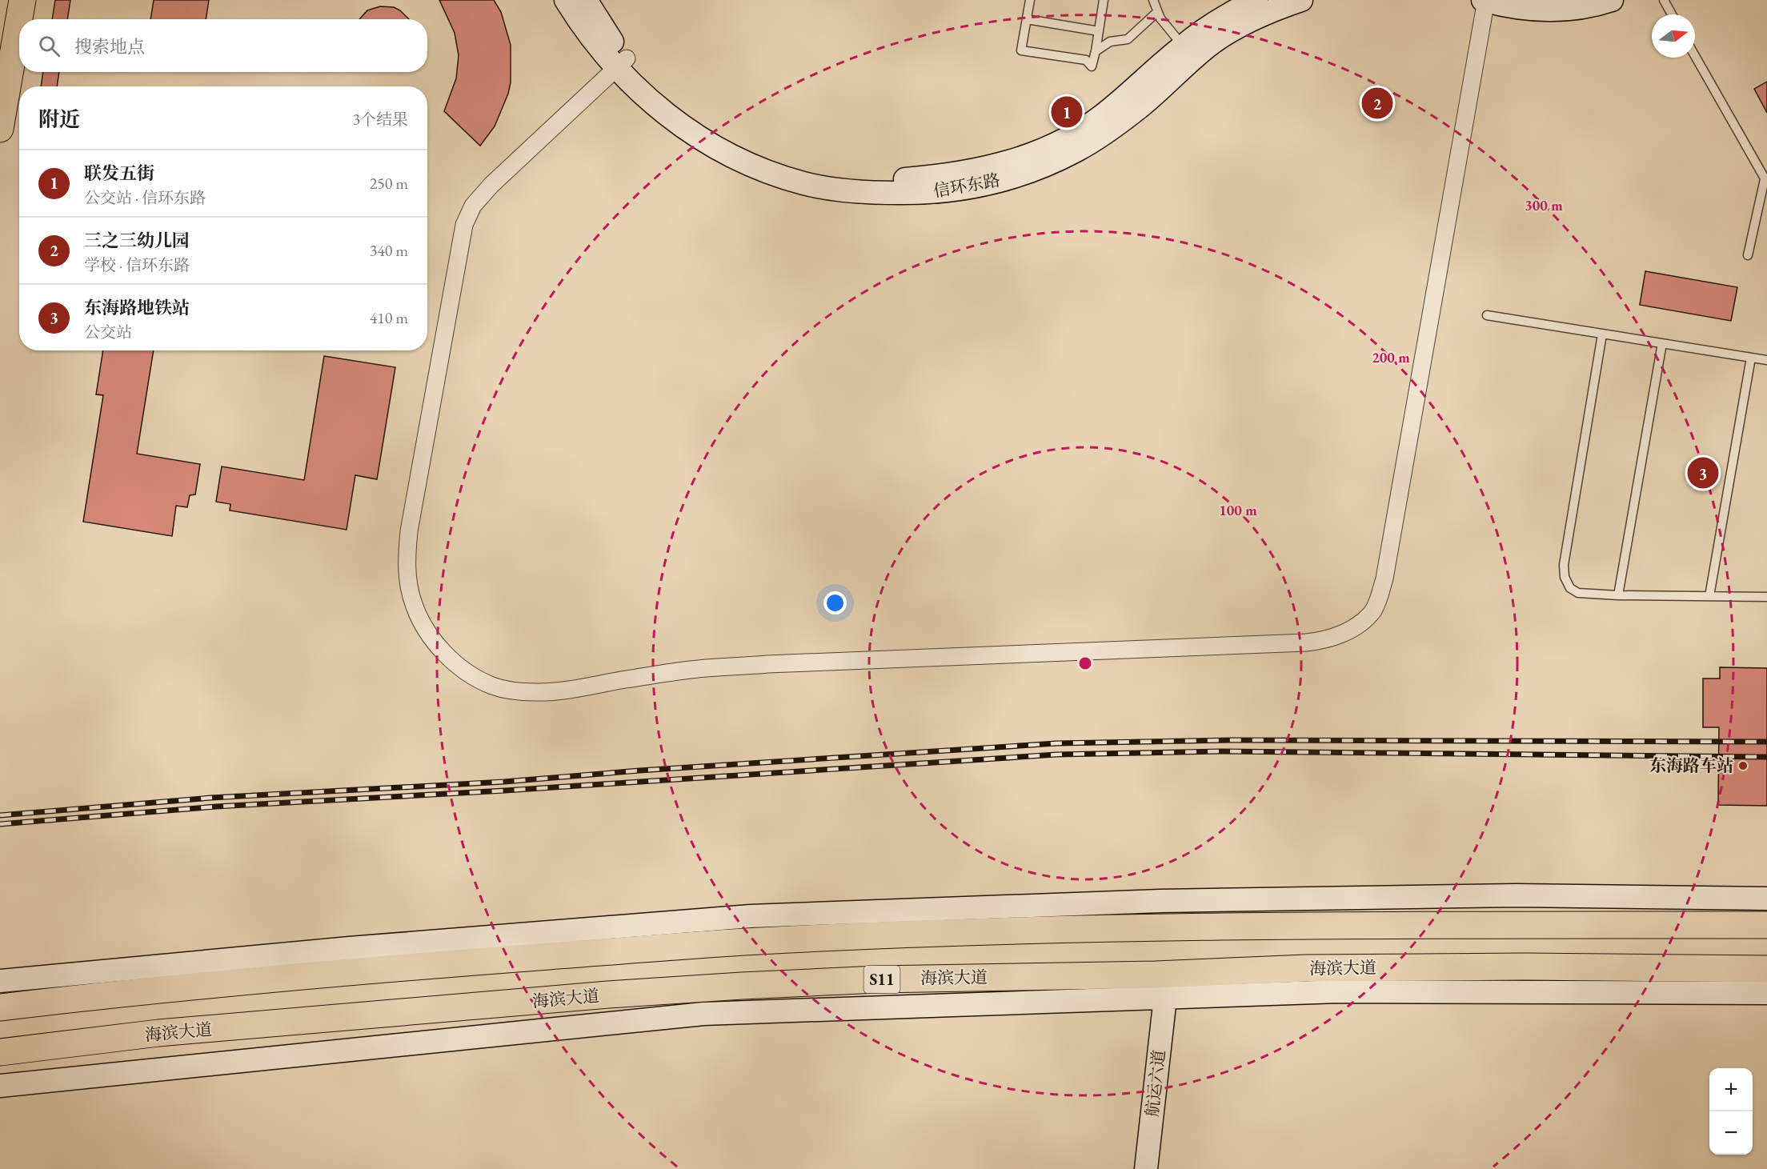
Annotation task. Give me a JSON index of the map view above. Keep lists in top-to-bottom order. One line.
{"streets":{"main road":["信环东路","海滨大道","S11","航运六道"]},"places":["东海路车站"],"north":"right","page":{"search":"搜索地点","pins":["2","1","3"],"heading":["附近","3个结果"],"list":[{"mark":"1","name":"联发五街","note":"公交站 · 信环东路","value":"250 m"},{"mark":"2","name":"三之三幼儿园","note":"学校 · 信环东路","value":"340 m"},{"mark":"3","name":"东海路地铁站","note":"公交站","value":"410 m"}],"map_buttons":["+","−"]},"rings":["300 m","200 m","100 m"]}
